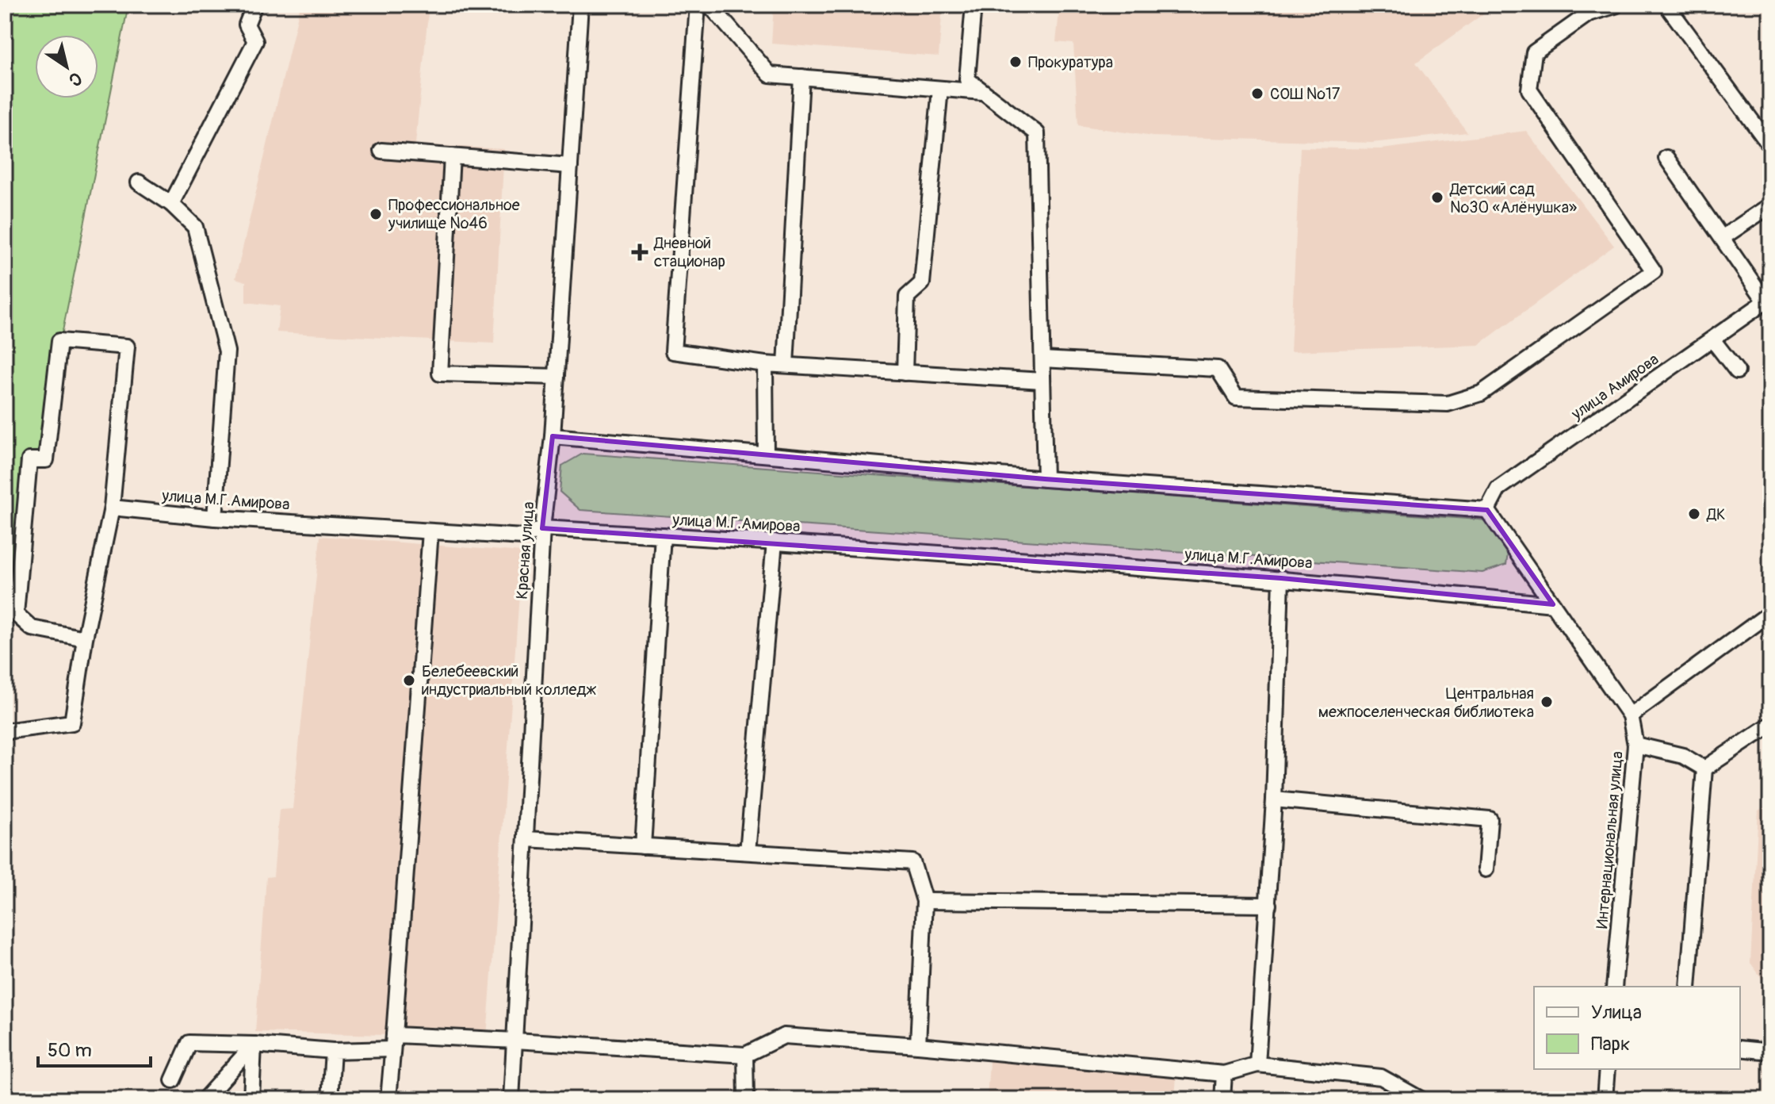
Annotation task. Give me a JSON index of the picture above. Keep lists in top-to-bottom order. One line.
{"streets":{"street":["улица Амирова","улица М.Г.Амирова","Красная улица","Интернациональная улица"]},"crossings":[["улица М.Г.Амирова","Красная улица"],["улица М.Г.Амирова","Интернациональная улица"]],"places":{"other":["Прокуратура","СОШ №17","Детский сад №30 «Алёнушка»","Профессиональное училище №46","ДК","Белебеевский индустриальный колледж","Центральная межпоселенческая библиотека"],"health":["Дневной стационар"]},"legend":["Улица","Парк"],"scale_bar":"50 m","north":"bottom right"}
